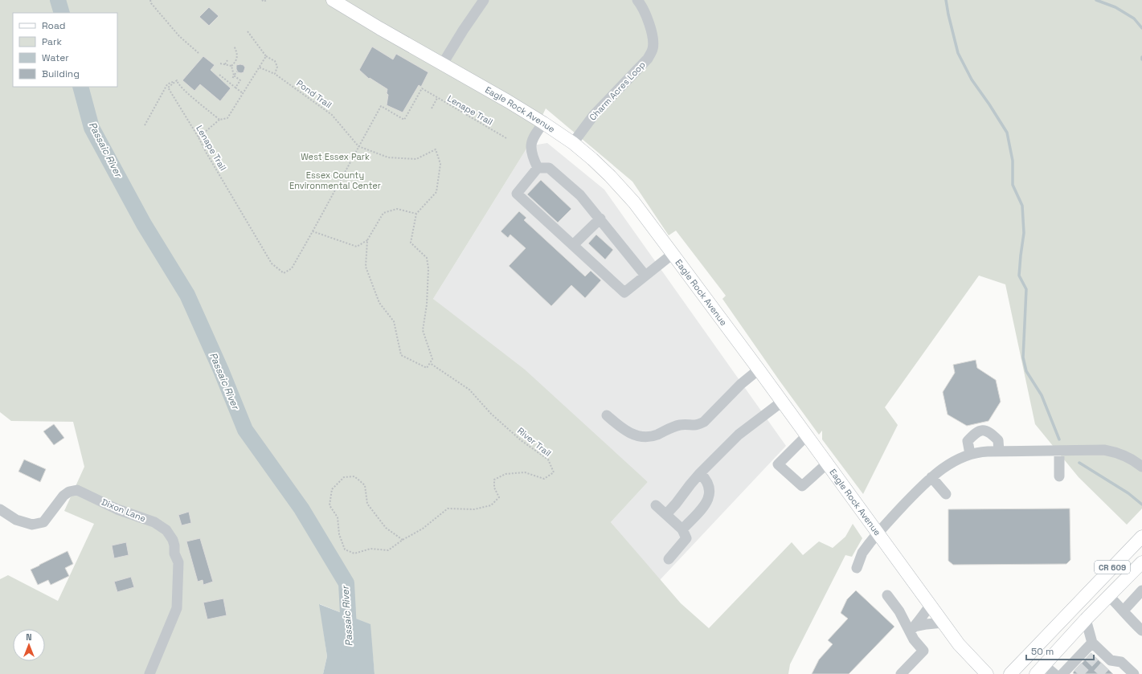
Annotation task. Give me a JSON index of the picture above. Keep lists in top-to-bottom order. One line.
{"streets":{"main road":["Eagle Rock Avenue","CR 609"],"street":["Charm Acres Loop","Dixon Lane"],"path":["Pond Trail","Lenape Trail","River Trail"]},"crossings":[["Charm Acres Loop","Eagle Rock Avenue"],["Pond Trail","Lenape Trail"]],"water":["Passaic River"],"parks":["West Essex Park","Essex County Environmental Center"],"legend":["Road","Park","Water","Building"],"scale_bar":"50 m","north":"top"}
